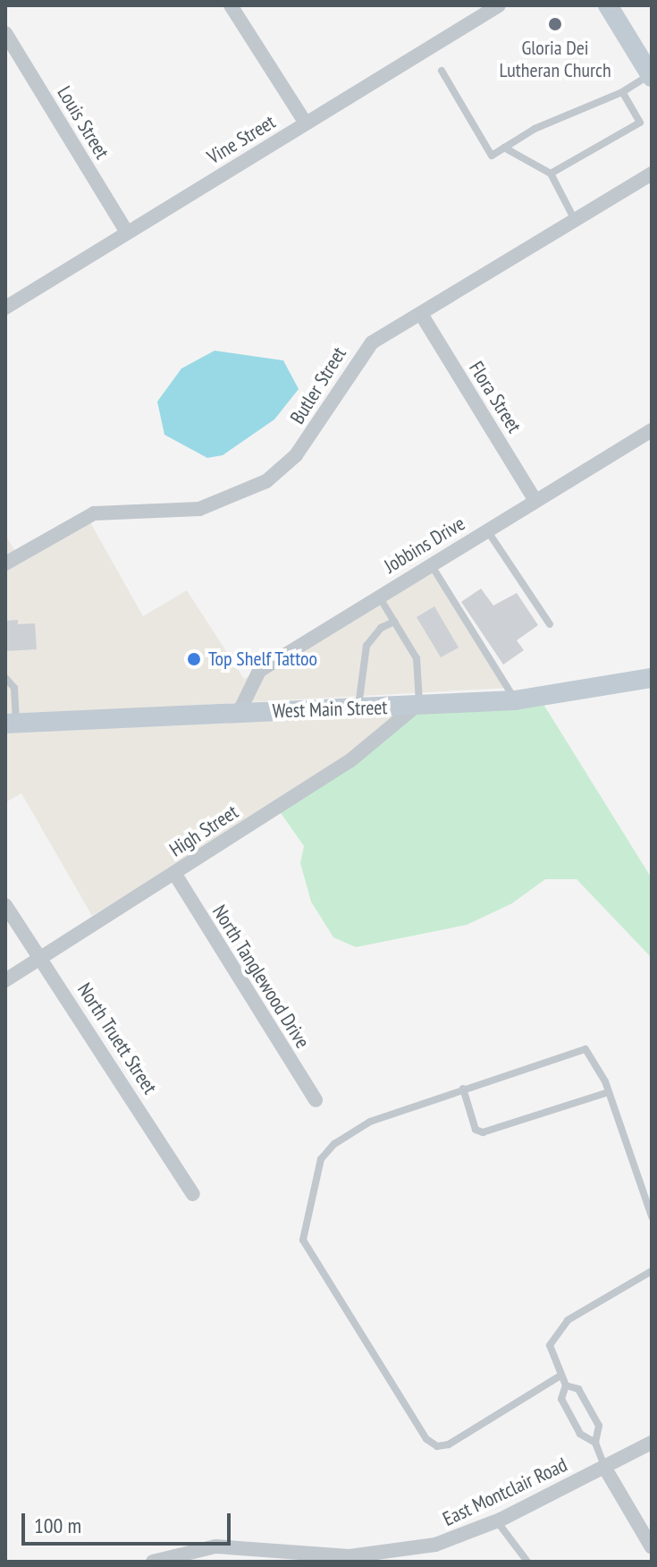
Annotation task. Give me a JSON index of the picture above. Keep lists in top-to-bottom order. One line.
{"streets":{"main road":["West Main Street"],"street":["Louis Street","Vine Street","Butler Street","Flora Street","Jobbins Drive","High Street","North Tanglewood Drive","North Truett Street","East Montclair Road"]},"crossings":[["Louis Street","Vine Street"],["Butler Street","Flora Street"],["Flora Street","Jobbins Drive"],["Jobbins Drive","West Main Street"],["West Main Street","High Street"],["High Street","North Tanglewood Drive"],["High Street","North Truett Street"]],"places":["Gloria Dei Lutheran Church","Top Shelf Tattoo"],"scale_bar":"100 m"}
